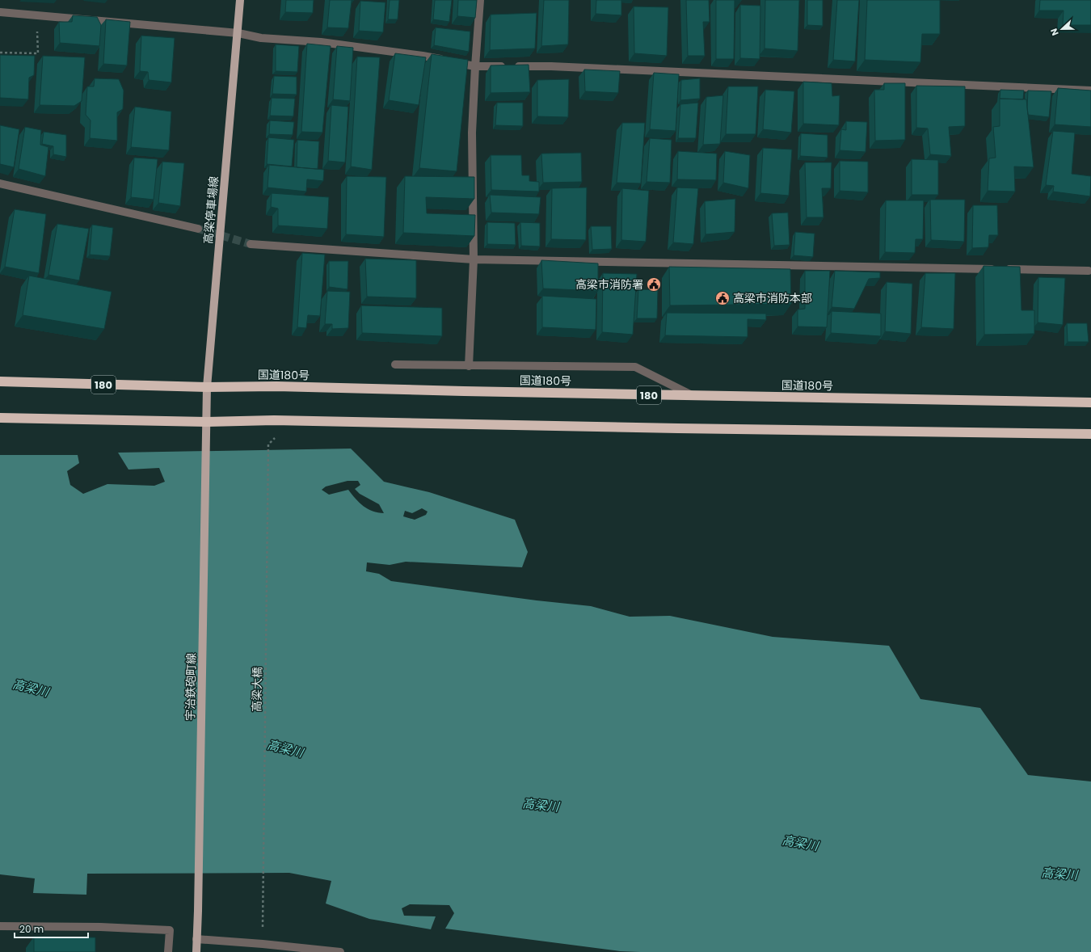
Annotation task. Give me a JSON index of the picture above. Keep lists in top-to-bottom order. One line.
{"streets":{"highway":["国道180号","180"],"main road":["高梁停車場線","宇治鉄砲町線"],"path":["高梁大橋"]},"crossings":[["高梁停車場線","国道180号"],["高梁停車場線","宇治鉄砲町線"]],"water":["高梁川"],"places":{"public building":["高梁市消防署","高梁市消防本部"]},"scale_bar":"20 m","north":"left"}
